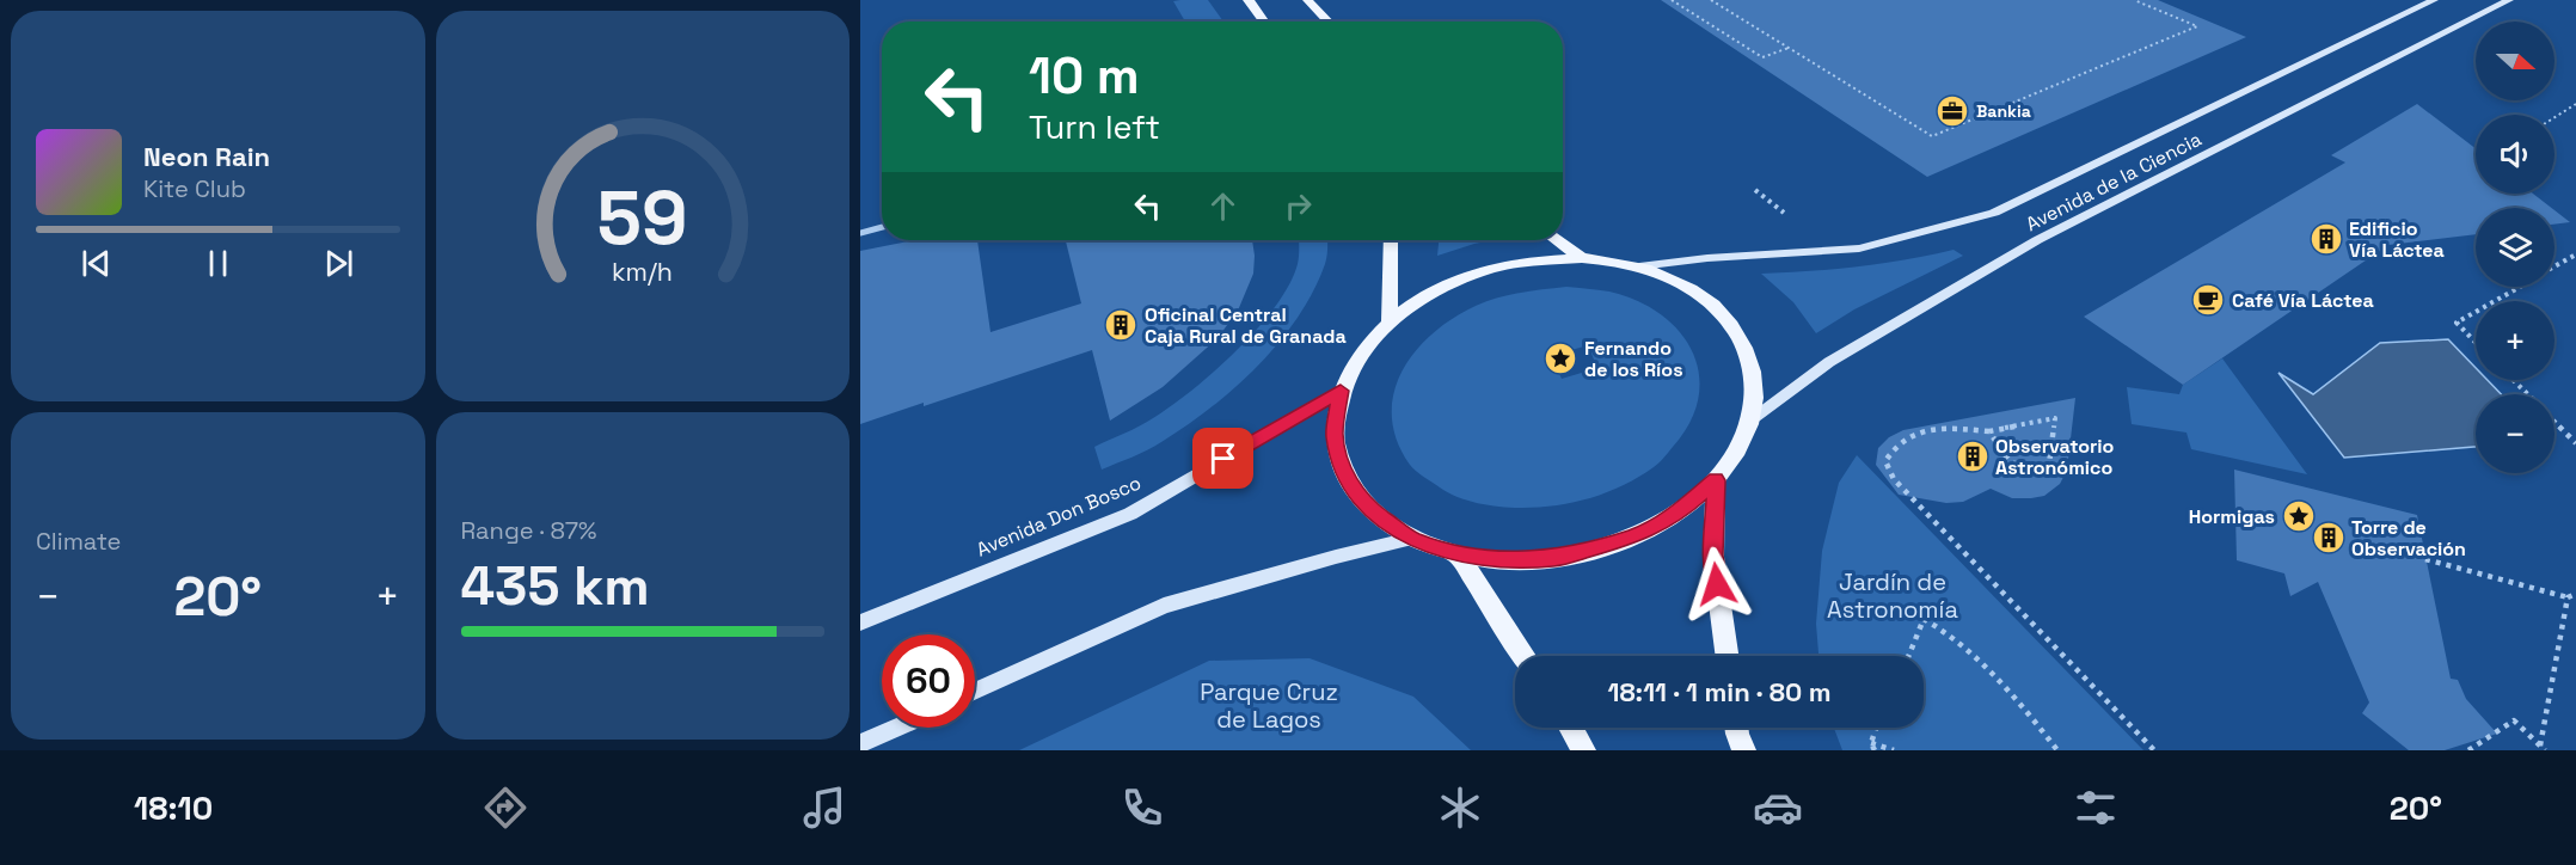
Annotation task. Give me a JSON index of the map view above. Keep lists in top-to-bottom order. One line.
{"streets":{"main road":["Avenida de la Ciencia","Avenida Don Bosco"]},"parks":["Jardín de Astronomía","Parque Cruz de Lagos"],"places":{"office":["Bankia"],"building":["Edificio Vía Láctea","Oficinal Central Caja Rural de Granada","Observatorio Astronómico","Torre de Observación"],"cafe":["Café Vía Láctea"],"place":["Fernando de los Ríos","Hormigas"]},"north":"right","page":{"map_buttons":["+","−"],"turn":["10 m","Turn left"],"song":["Neon Rain","Kite Club"],"tile":["Climate",["Range · 87%","435 km"]],"heat":["−","20°","+"],"limit":"60","trip":"18:11 · 1 min · 80 m","tabs":["18:10","20°"],"gauge":["59","km/h"]}}
